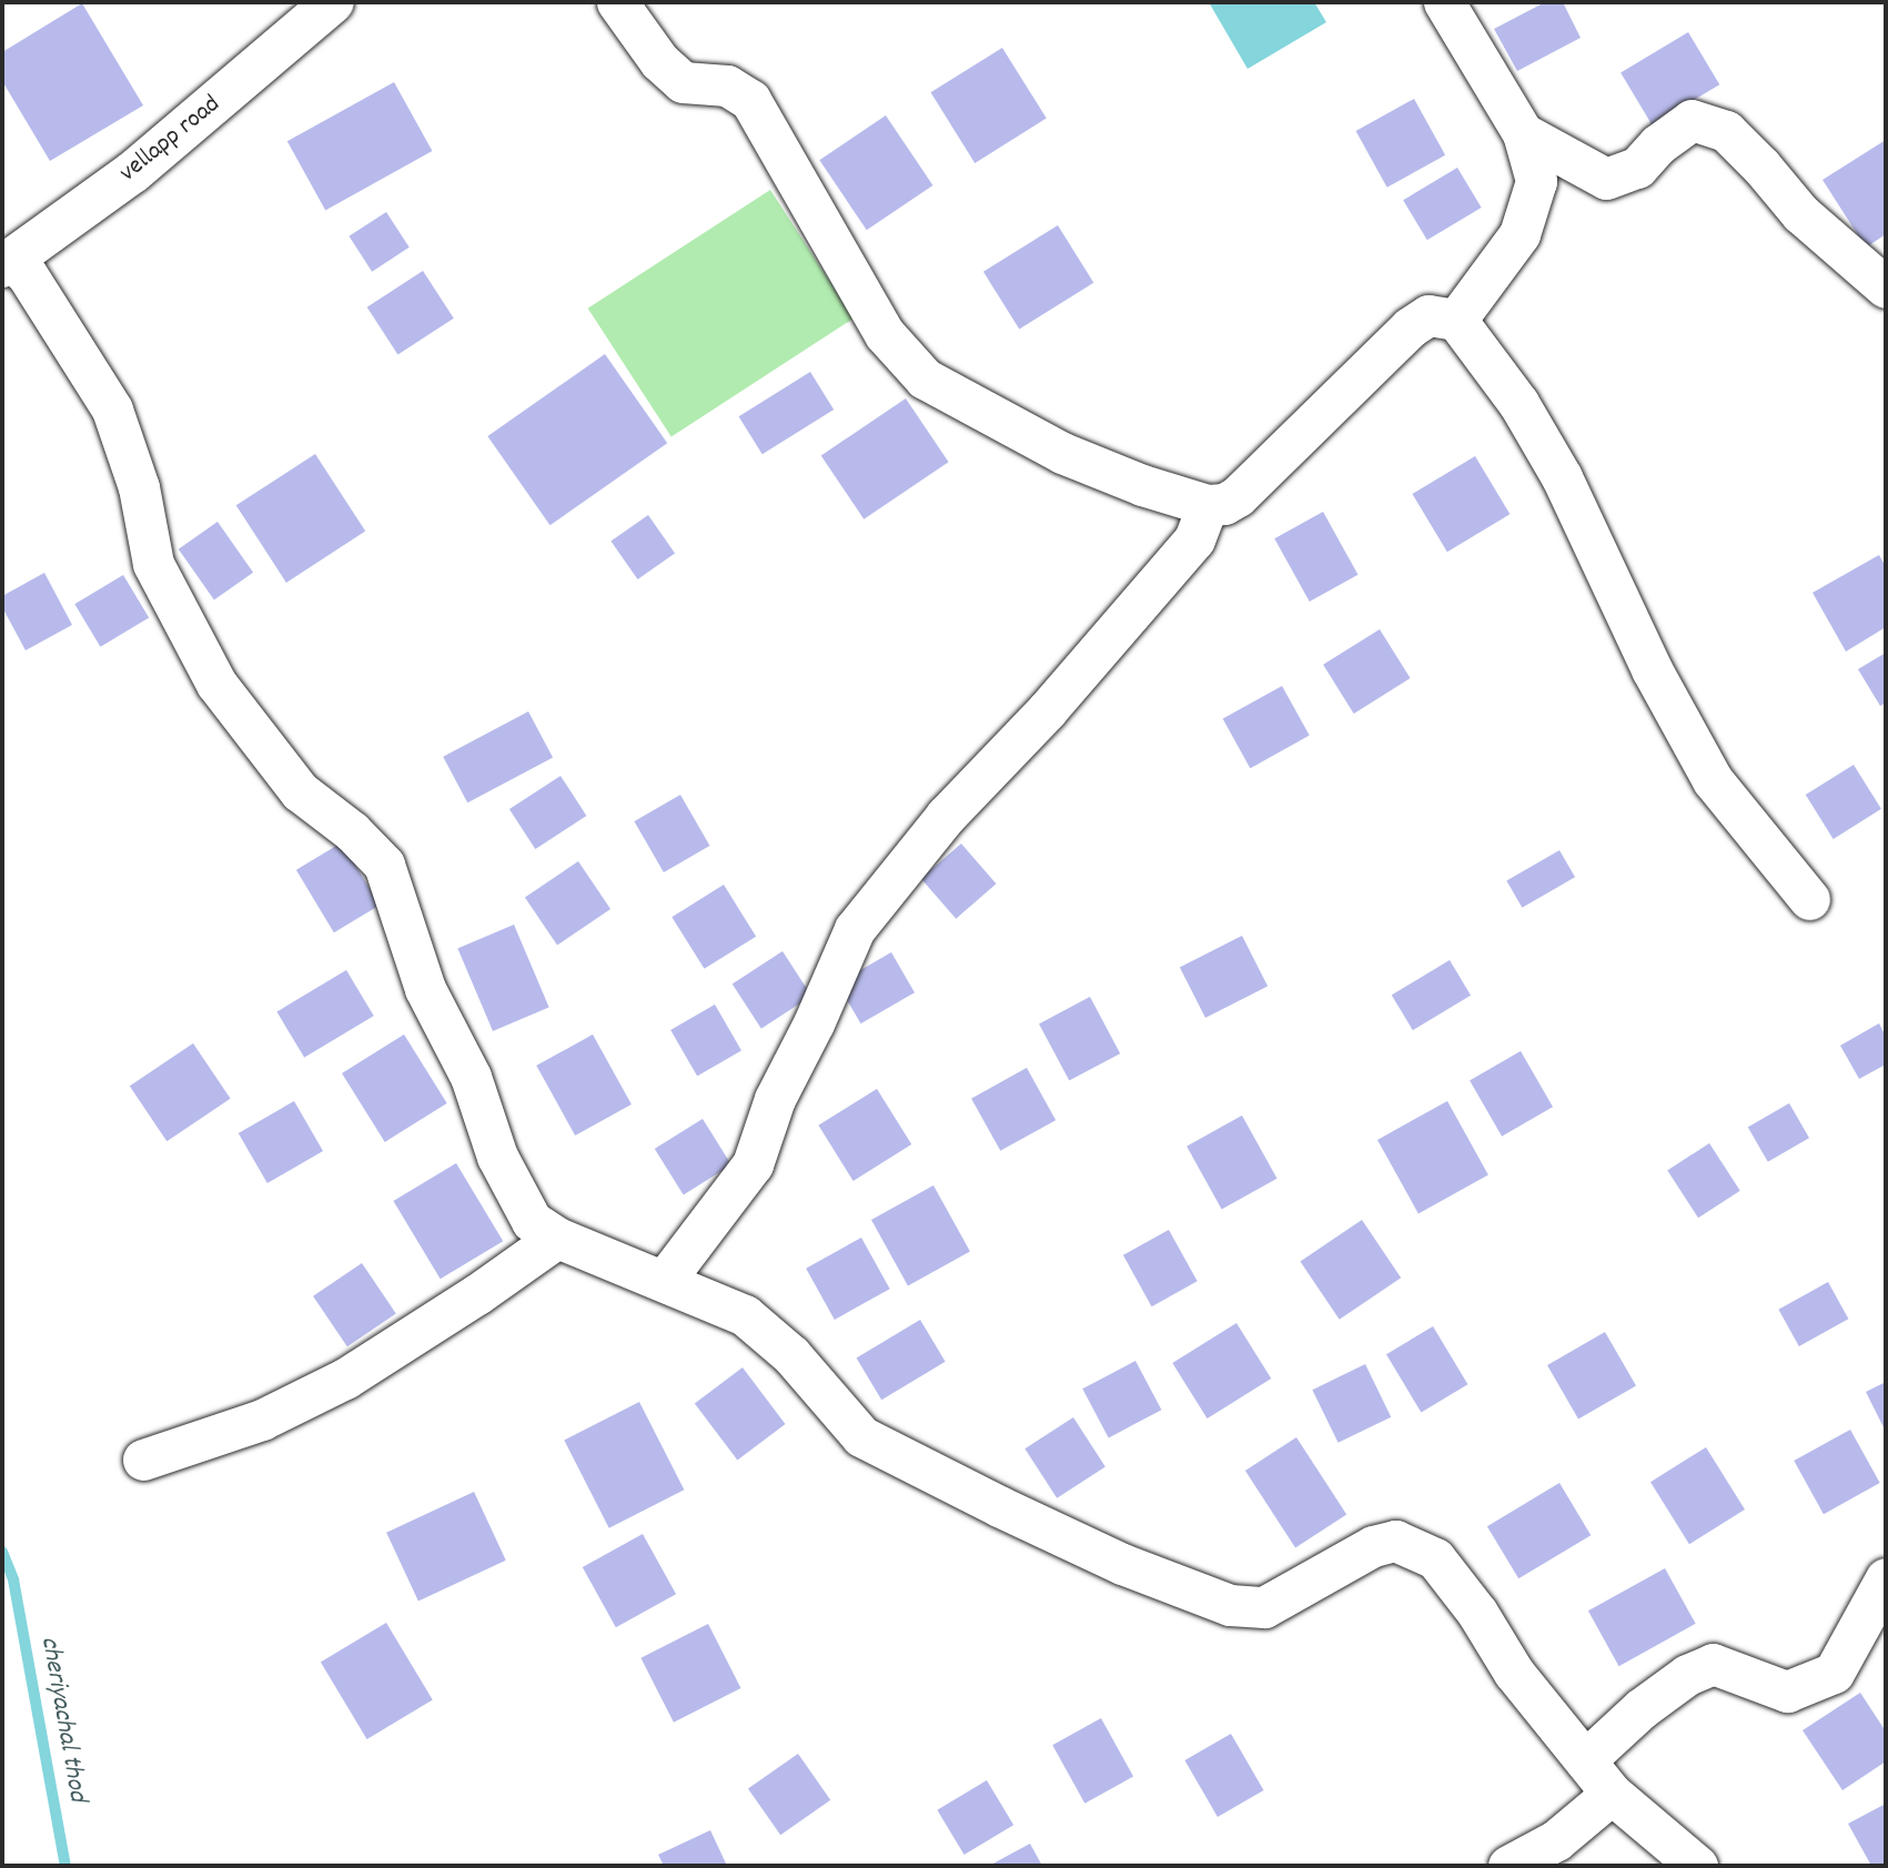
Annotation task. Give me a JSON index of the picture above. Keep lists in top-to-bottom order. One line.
{"streets":{"main road":["vellapp road"]},"water":["cheriyachal thod"]}
